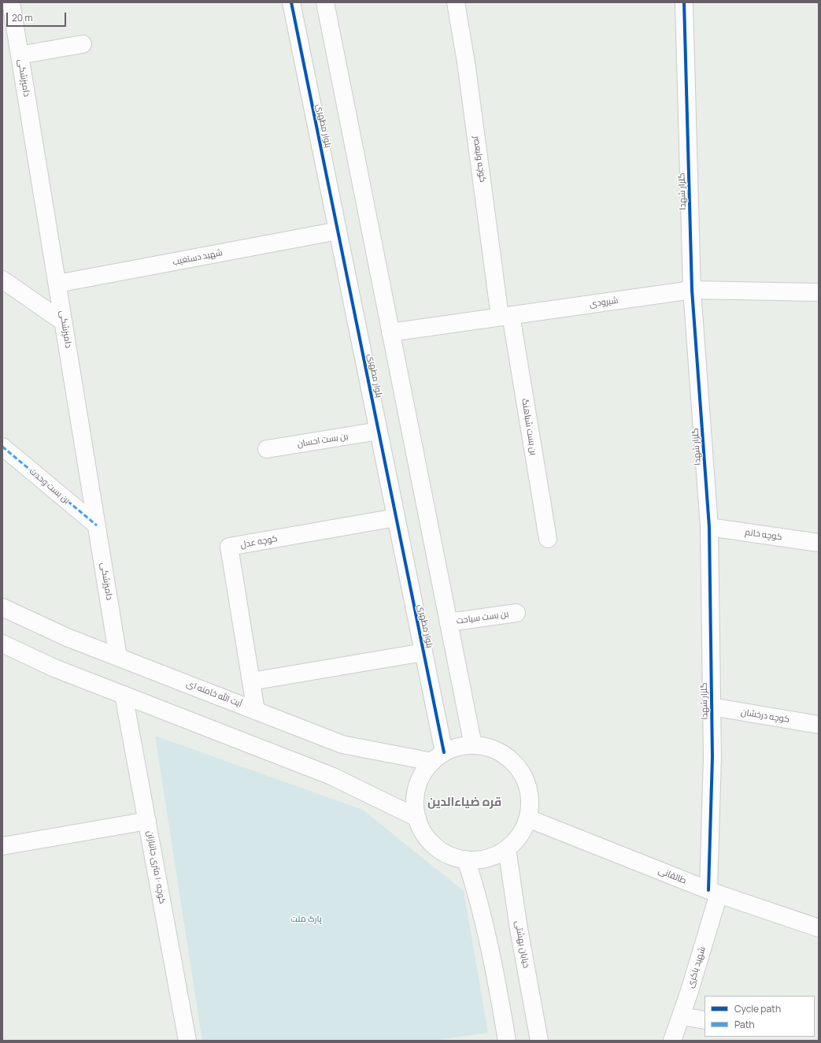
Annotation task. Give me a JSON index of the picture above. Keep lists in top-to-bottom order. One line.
{"streets":{"street":["دامپزشکی","بلوار مطهری","کوچه ولیعصر","گلزار شهدا","شهید دستغیب","شیرودی","بن بست شباهنگ","بن بست احسان","بن بست وحدت","کوچه خاتم","کوچه عدل","بن بست سیاحت","آیت الله خامنه ای","کوچه درخشان","کوچه ۱۰ متری جانبازان","طالقانی","خیابان بهشتی","شهید باکری"]},"crossings":[["دامپزشکی","شهید دستغیب"],["دامپزشکی","بن بست وحدت"],["دامپزشکی","آیت الله خامنه ای"],["بلوار مطهری","شهید دستغیب"],["بلوار مطهری","بن بست احسان"],["بلوار مطهری","کوچه عدل"],["بلوار مطهری","آیت الله خامنه ای"],["کوچه ولیعصر","شیرودی"],["کوچه ولیعصر","بن بست شباهنگ"],["گلزار شهدا","شیرودی"],["گلزار شهدا","کوچه خاتم"],["گلزار شهدا","کوچه درخشان"],["گلزار شهدا","طالقانی"],["گلزار شهدا","شهید باکری"],["شیرودی","بن بست شباهنگ"],["کوچه عدل","آیت الله خامنه ای"],["طالقانی","شهید باکری"]],"districts":["قره ضیاءالدین"],"parks":["پارک ملت"],"legend":["Cycle path","Path"],"scale_bar":"20 m"}
